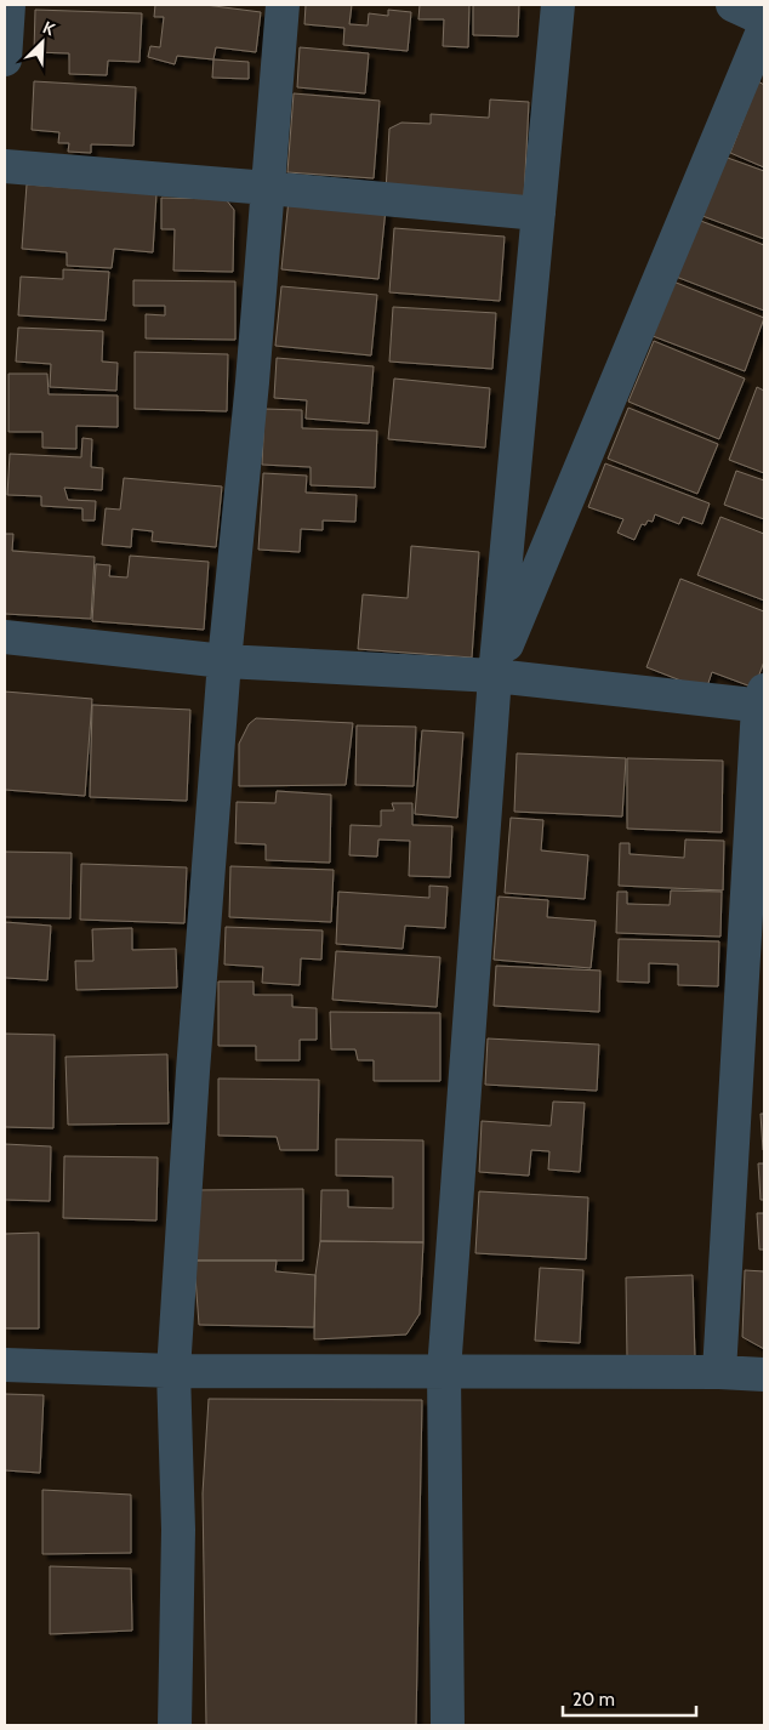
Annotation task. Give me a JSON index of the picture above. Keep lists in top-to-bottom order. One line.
{"scale_bar":"20 m","north":"top right"}
